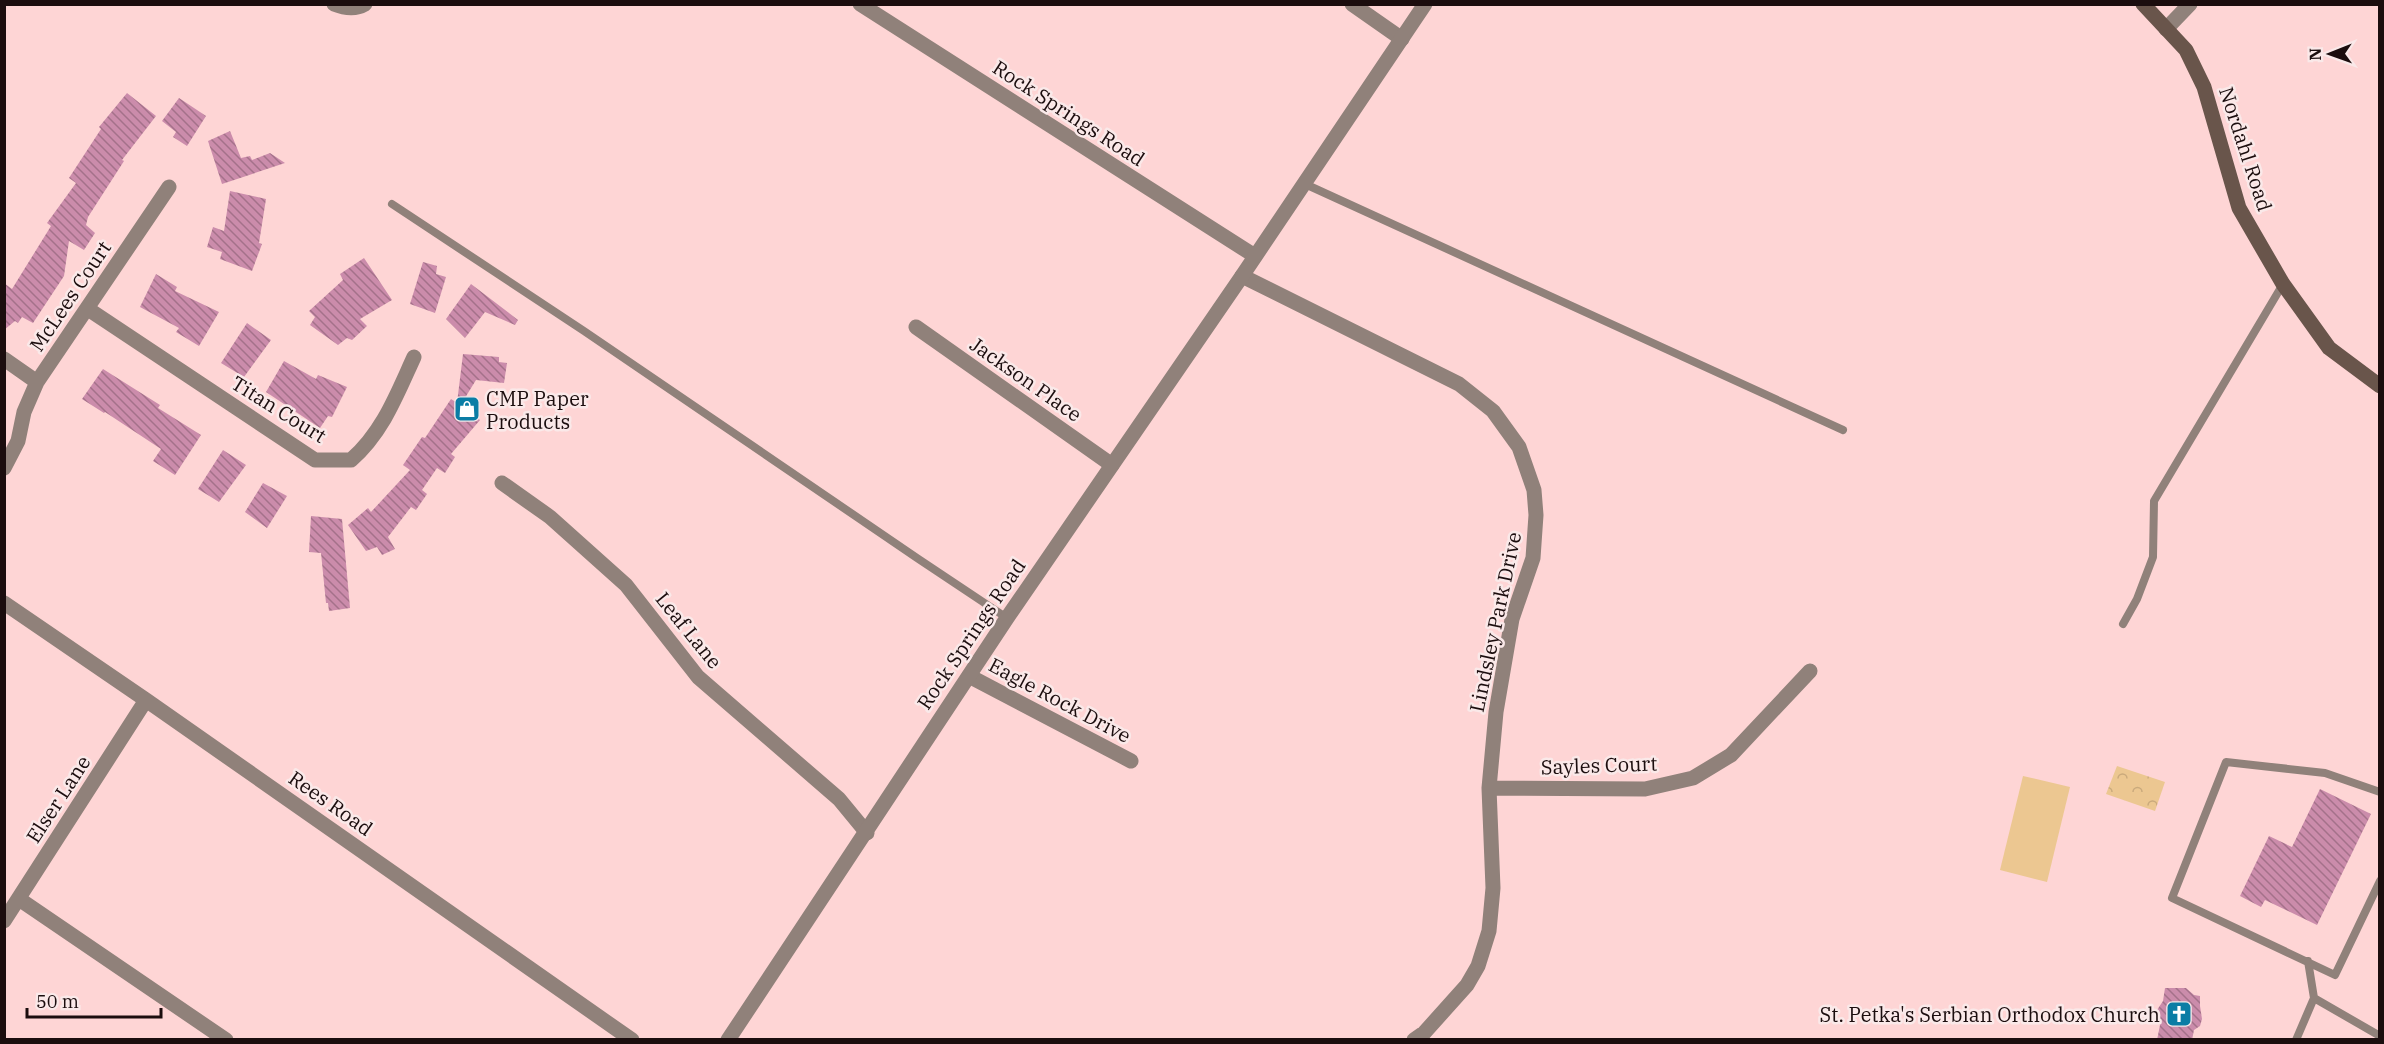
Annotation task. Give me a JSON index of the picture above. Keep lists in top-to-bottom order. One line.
{"streets":{"main road":["Nordahl Road"],"street":["Rock Springs Road","McLees Court","Jackson Place","Titan Court","Lindsley Park Drive","Leaf Lane","Eagle Rock Drive","Sayles Court","Elser Lane","Rees Road"]},"crossings":[["Rock Springs Road","Jackson Place"],["Rock Springs Road","Lindsley Park Drive"],["Rock Springs Road","Leaf Lane"],["Rock Springs Road","Eagle Rock Drive"],["McLees Court","Titan Court"],["Lindsley Park Drive","Sayles Court"],["Elser Lane","Rees Road"]],"places":{"shop":["CMP Paper Products"],"church":["St. Petka's Serbian Orthodox Church"]},"scale_bar":"50 m","north":"left"}
